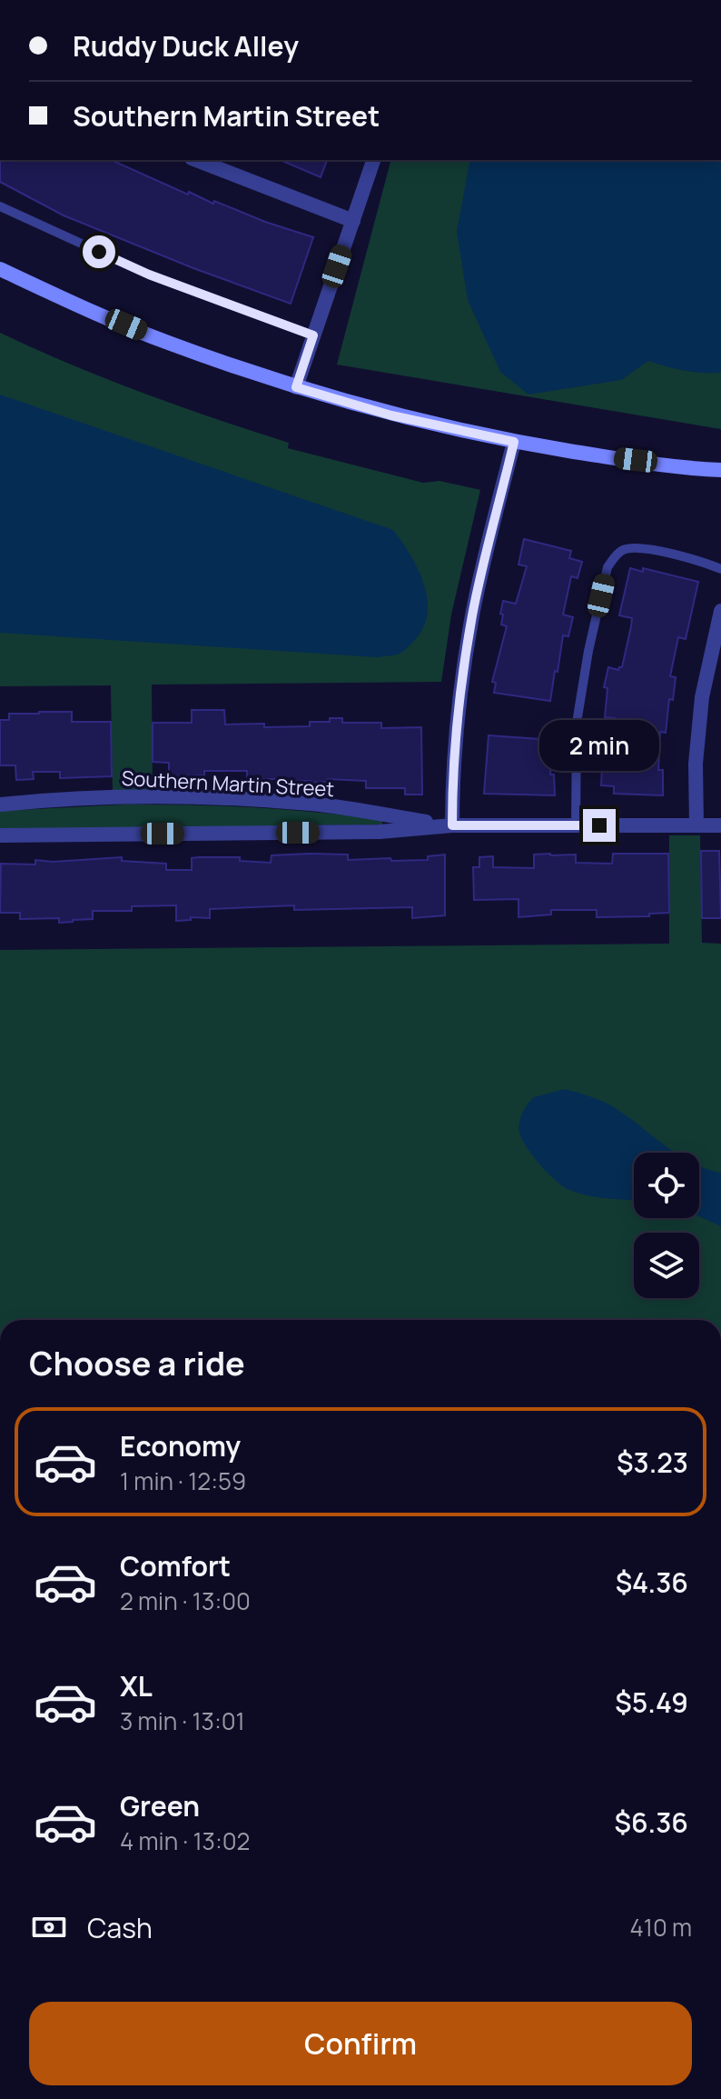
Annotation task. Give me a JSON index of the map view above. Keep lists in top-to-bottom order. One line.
{"streets":{"street":["Southern Martin Street"]},"page":{"banner":["Ruddy Duck Alley","Southern Martin Street"],"bubble":"2 min","heading":"Choose a ride","list":[{"name":"Economy","note":"1 min · 12:59","value":"$3.23"},{"name":"Comfort","note":"2 min · 13:00","value":"$4.36"},{"name":"XL","note":"3 min · 13:01","value":"$5.49"},{"name":"Green","note":"4 min · 13:02","value":"$6.36"}],"pay":["Cash","410 m"],"buttons":"Confirm"}}
